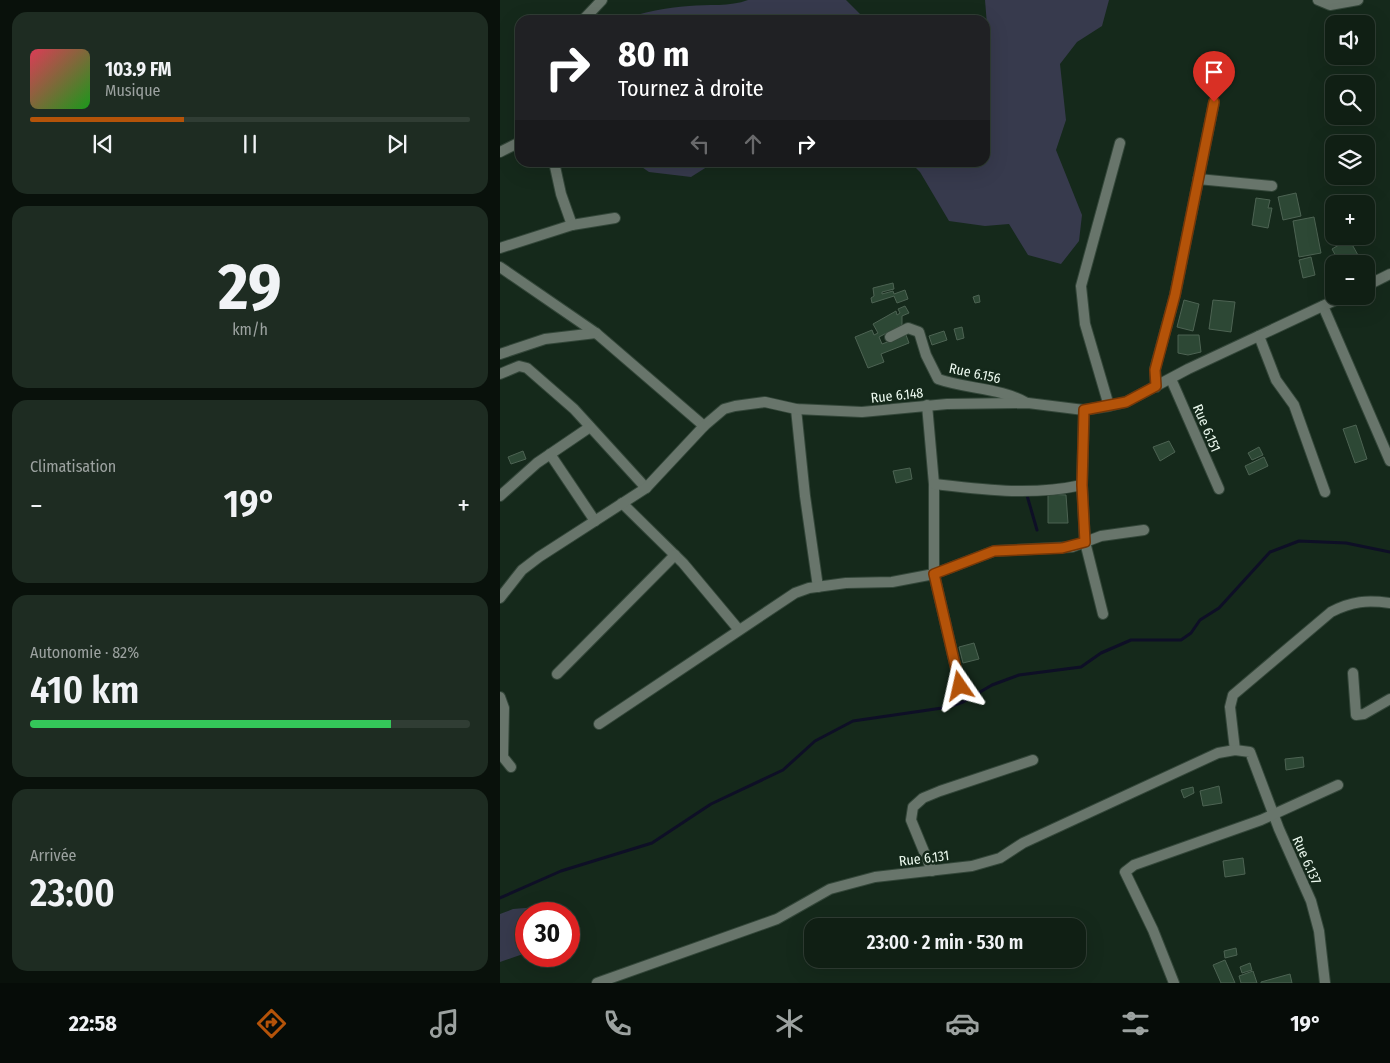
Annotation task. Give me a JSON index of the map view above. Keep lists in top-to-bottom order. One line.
{"streets":{"street":["Rue 6.156","Rue 6.148","Rue 6.151","Rue 6.131","Rue 6.137"]},"crossings":[["Rue 6.156","Rue 6.148"],["Rue 6.148","Rue 6.151"],["Rue 6.131","Rue 6.137"]],"page":{"map_buttons":["+","−"],"turn":["80 m","Tournez à droite"],"song":["103.9 FM","Musique"],"tile":[["29","km/h"],"Climatisation",["Autonomie · 82%","410 km"],["Arrivée","23:00"]],"heat":["−","19°","+"],"limit":"30","trip":"23:00 · 2 min · 530 m","tabs":["22:58","19°"]}}
